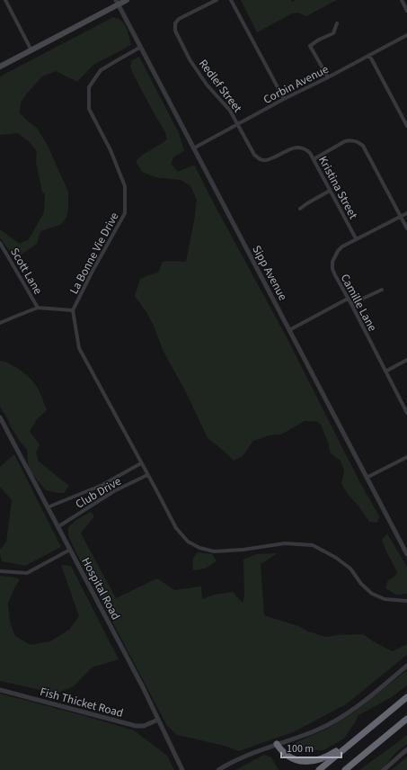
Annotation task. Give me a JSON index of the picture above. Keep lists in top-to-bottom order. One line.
{"streets":{"street":["Corbin Avenue","Redlef Street","Kristina Street","La Bonne Vie Drive","Scott Lane","Sipp Avenue","Camille Lane","Club Drive","Hospital Road","Fish Thicket Road"]},"crossings":[["Corbin Avenue","Redlef Street"],["Corbin Avenue","Kristina Street"],["Corbin Avenue","Sipp Avenue"],["Redlef Street","Kristina Street"],["Kristina Street","Camille Lane"],["La Bonne Vie Drive","Sipp Avenue"],["La Bonne Vie Drive","Club Drive"],["Club Drive","Hospital Road"],["Hospital Road","Fish Thicket Road"]],"scale_bar":"100 m"}
